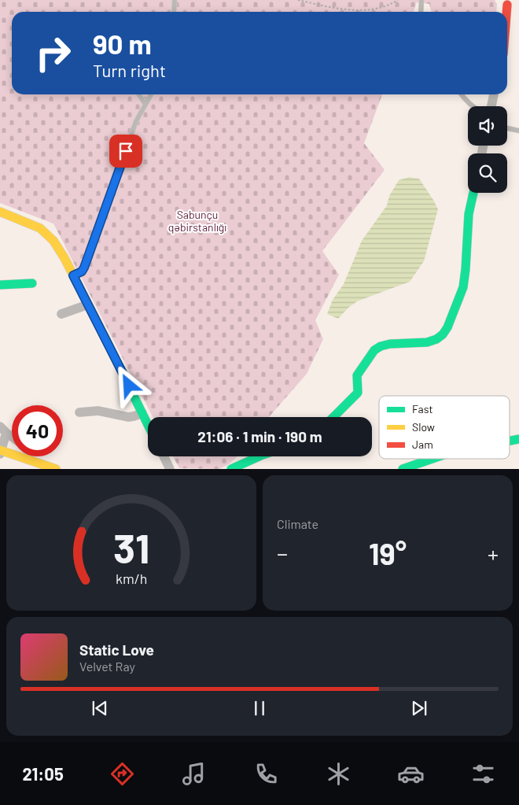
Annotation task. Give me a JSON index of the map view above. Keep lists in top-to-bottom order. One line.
{"parks":["Sabunçu qəbirstanlığı"],"legend":["Fast","Slow","Jam"],"page":{"turn":["90 m","Turn right"],"limit":"40","trip":"21:06 · 1 min · 190 m","tile":"Climate","heat":["−","19°","+"],"song":["Static Love","Velvet Ray"],"tabs":"21:05","gauge":["31","km/h"]}}
